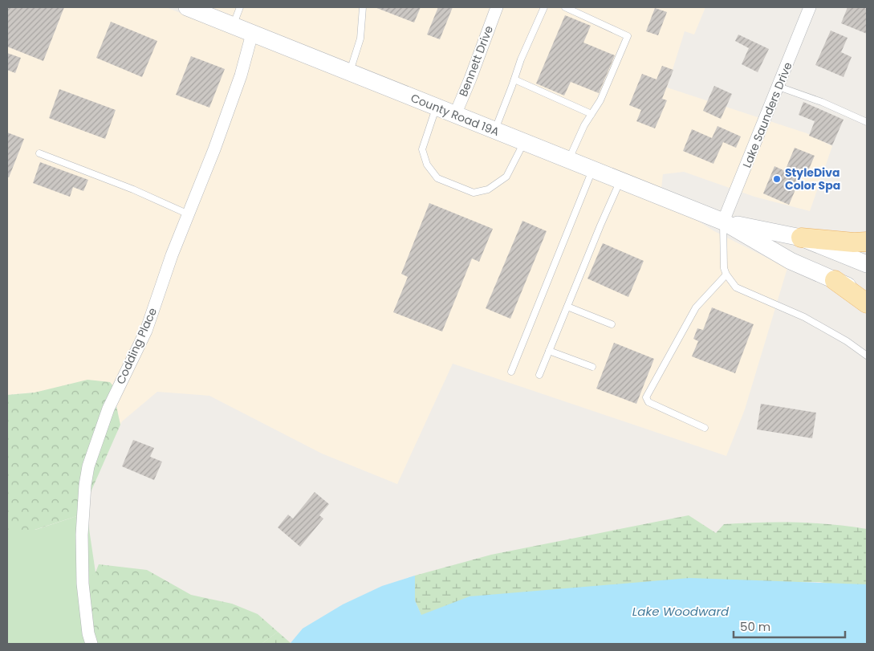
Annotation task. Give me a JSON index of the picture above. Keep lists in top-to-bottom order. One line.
{"streets":{"main road":["County Road 19A"],"street":["Bennett Drive","Lake Saunders Drive","Codding Place"]},"crossings":[["Bennett Drive","County Road 19A"],["County Road 19A","Lake Saunders Drive"],["County Road 19A","Codding Place"]],"water":["Lake Woodward"],"places":["StyleDiva Color Spa"],"scale_bar":"50 m"}
